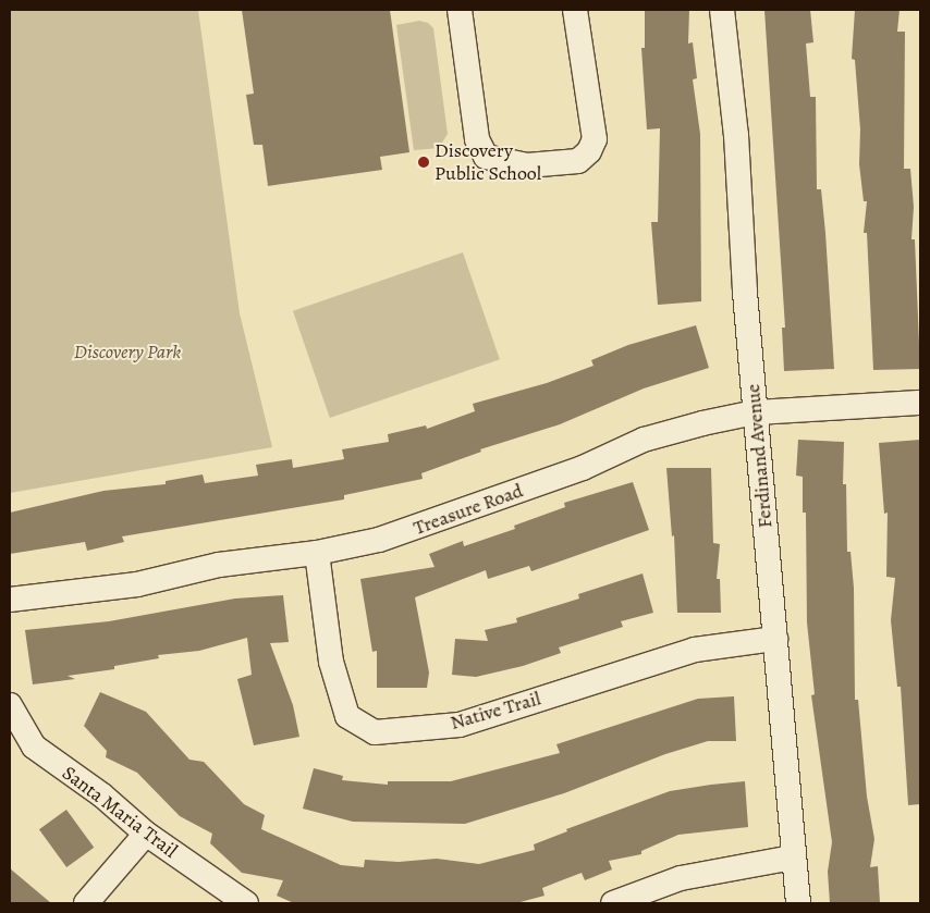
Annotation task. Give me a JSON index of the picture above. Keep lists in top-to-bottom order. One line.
{"streets":{"street":["Ferdinand Avenue","Treasure Road","Native Trail","Santa Maria Trail"]},"crossings":[["Ferdinand Avenue","Treasure Road"],["Ferdinand Avenue","Native Trail"],["Treasure Road","Native Trail"]],"parks":["Discovery Park"],"places":["Discovery Public School"]}
